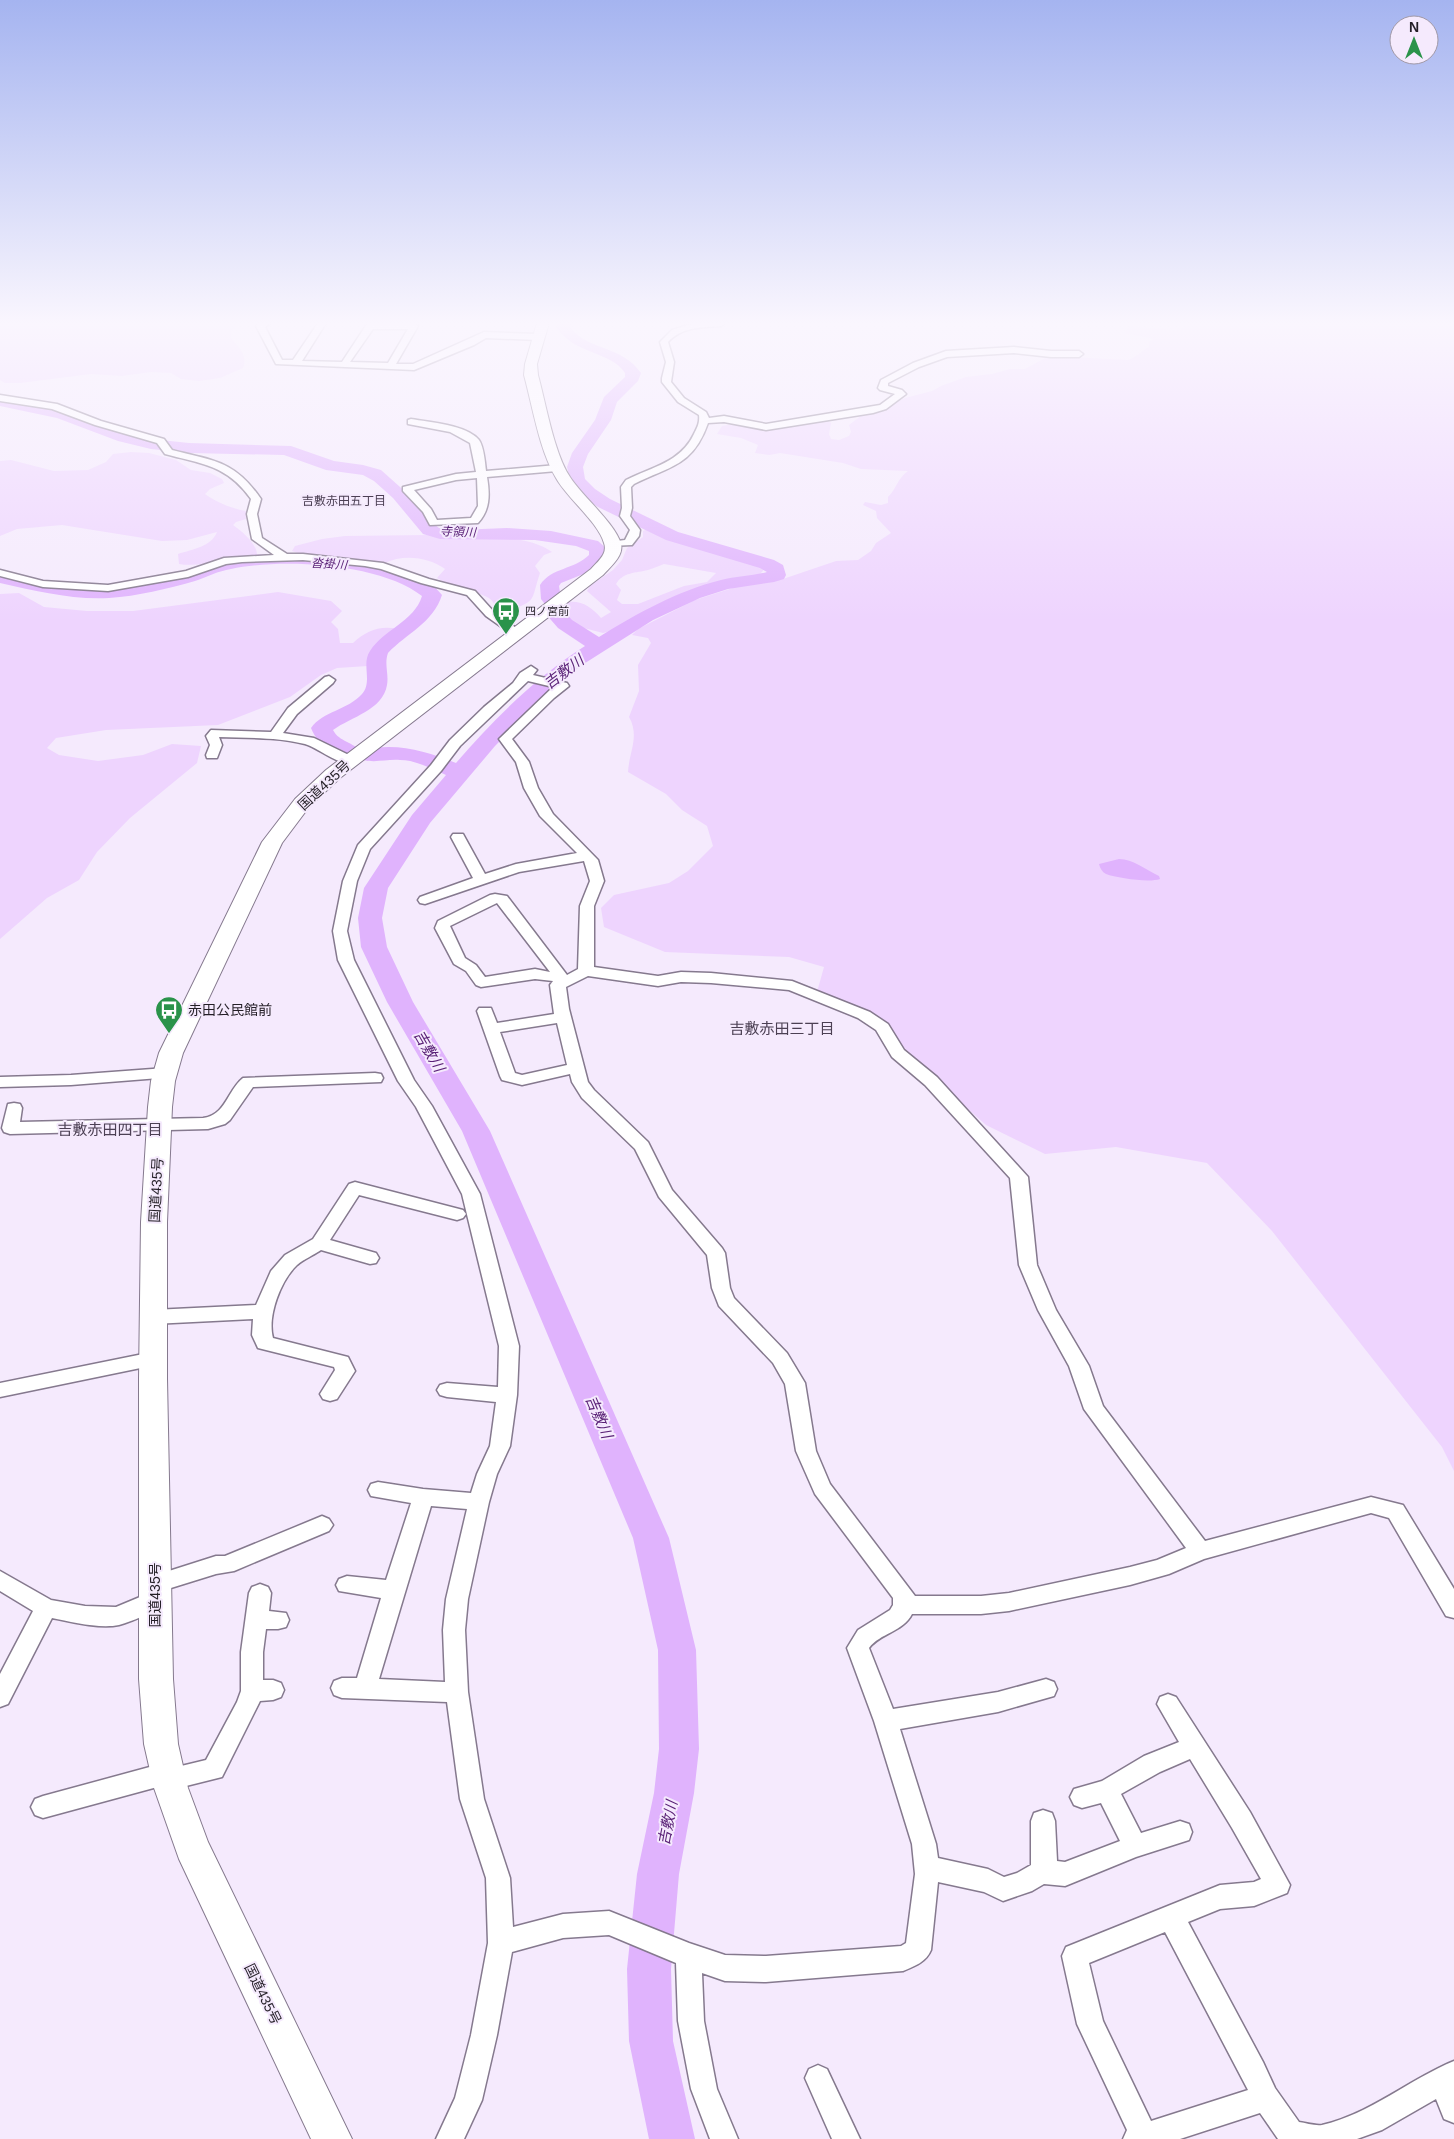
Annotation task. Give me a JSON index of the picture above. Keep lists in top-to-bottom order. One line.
{"streets":{"highway":["国道435号"]},"districts":["吉敷赤田五丁目","吉敷赤田三丁目","吉敷赤田四丁目"],"water":["寺領川","沓掛川","吉敷川"],"places":{"bus stop":["四ノ宮前","赤田公民館前"]},"north":"top"}
